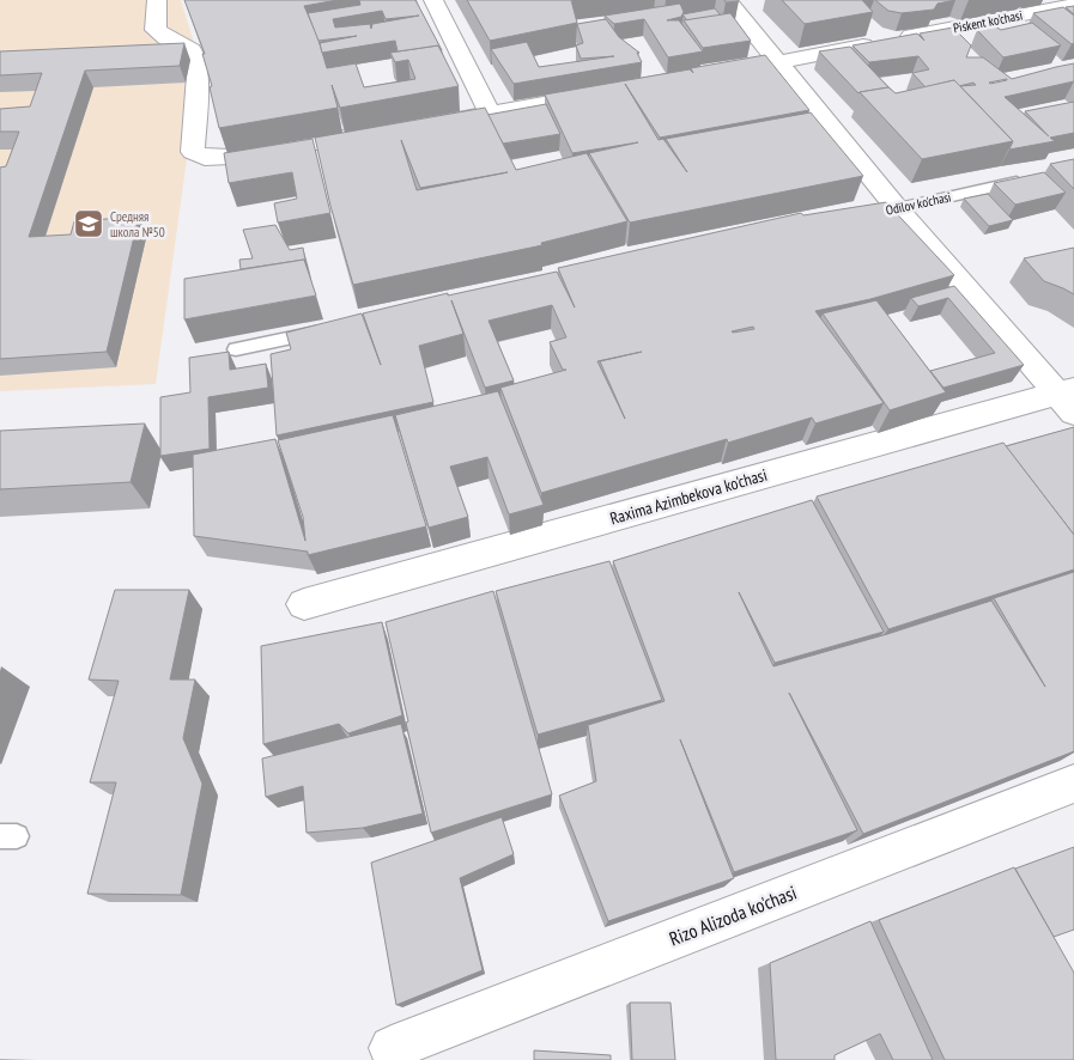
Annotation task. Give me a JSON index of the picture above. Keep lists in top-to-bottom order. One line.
{"streets":{"street":["Piskent ko'chasi","Raxima Azimbekova ko'chasi","Rizo Alizoda ko'chasi"],"lane":["Odilov ko'chasi"]},"places":{"school or university":["Средняя школа №50"]}}
